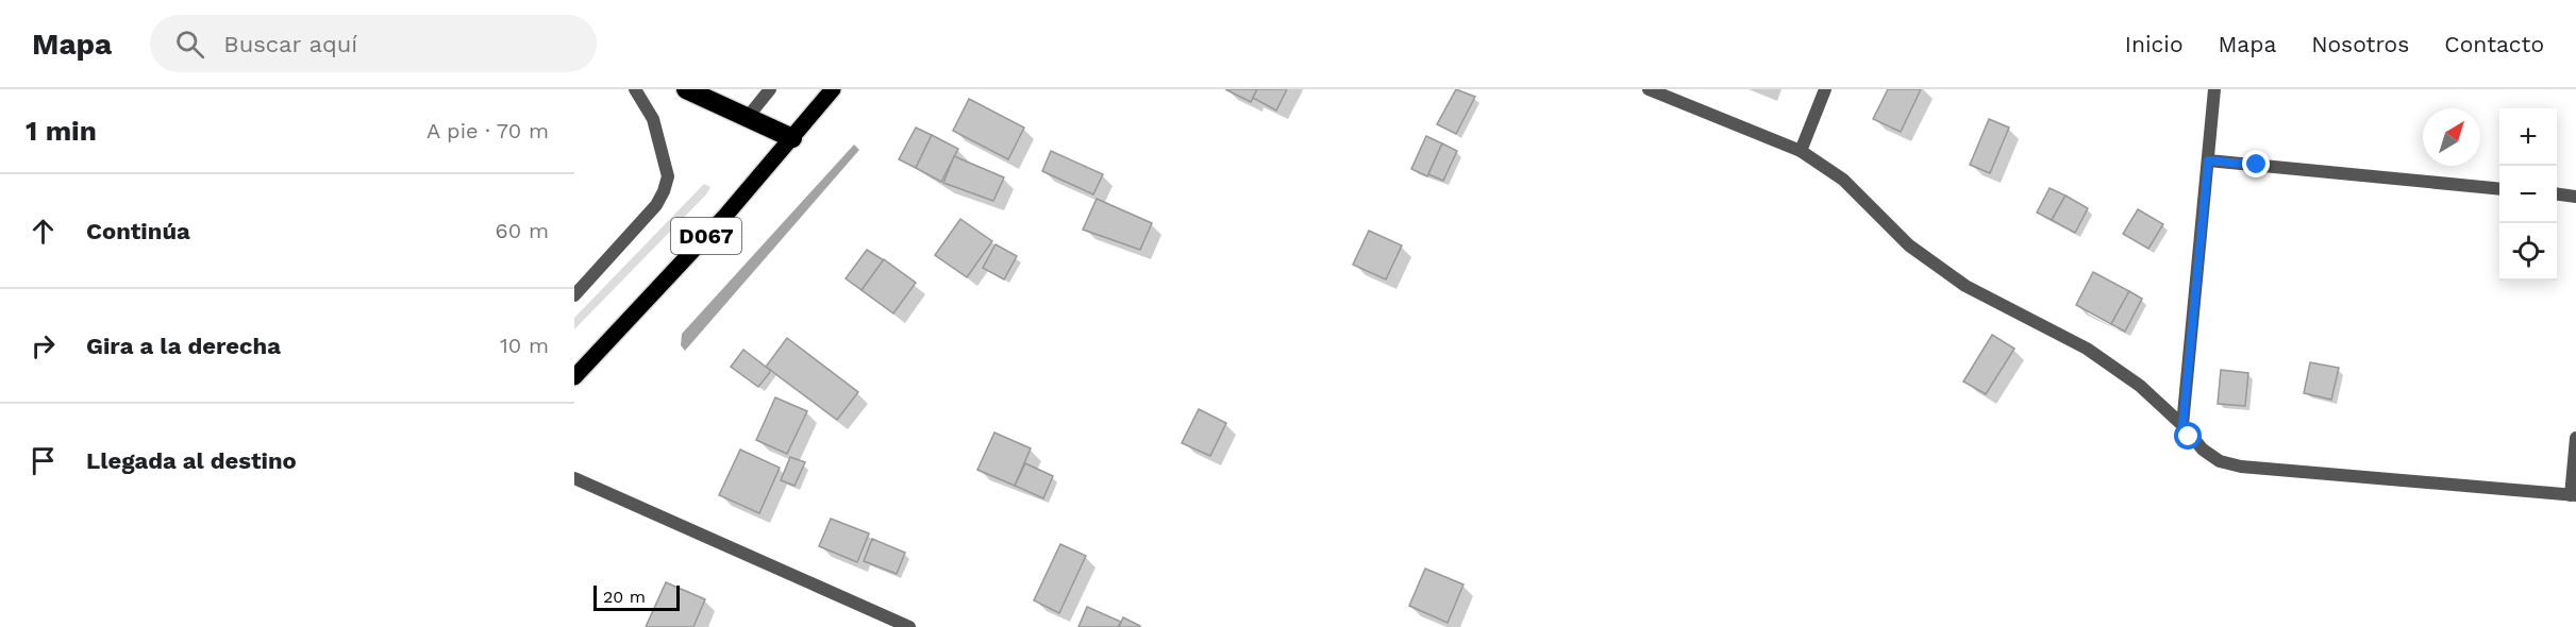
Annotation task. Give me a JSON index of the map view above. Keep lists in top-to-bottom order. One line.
{"streets":{"main road":["D067"]},"scale_bar":"20 m","north":"top right","page":{"header":"Mapa","search":"Buscar aquí","nav":["Inicio","Mapa","Nosotros","Contacto"],"heading":["1 min","A pie · 70 m"],"map_buttons":["+","−"],"list":[["Continúa","60 m"],["Gira a la derecha","10 m"],"Llegada al destino"],"scale":"20 m"}}
